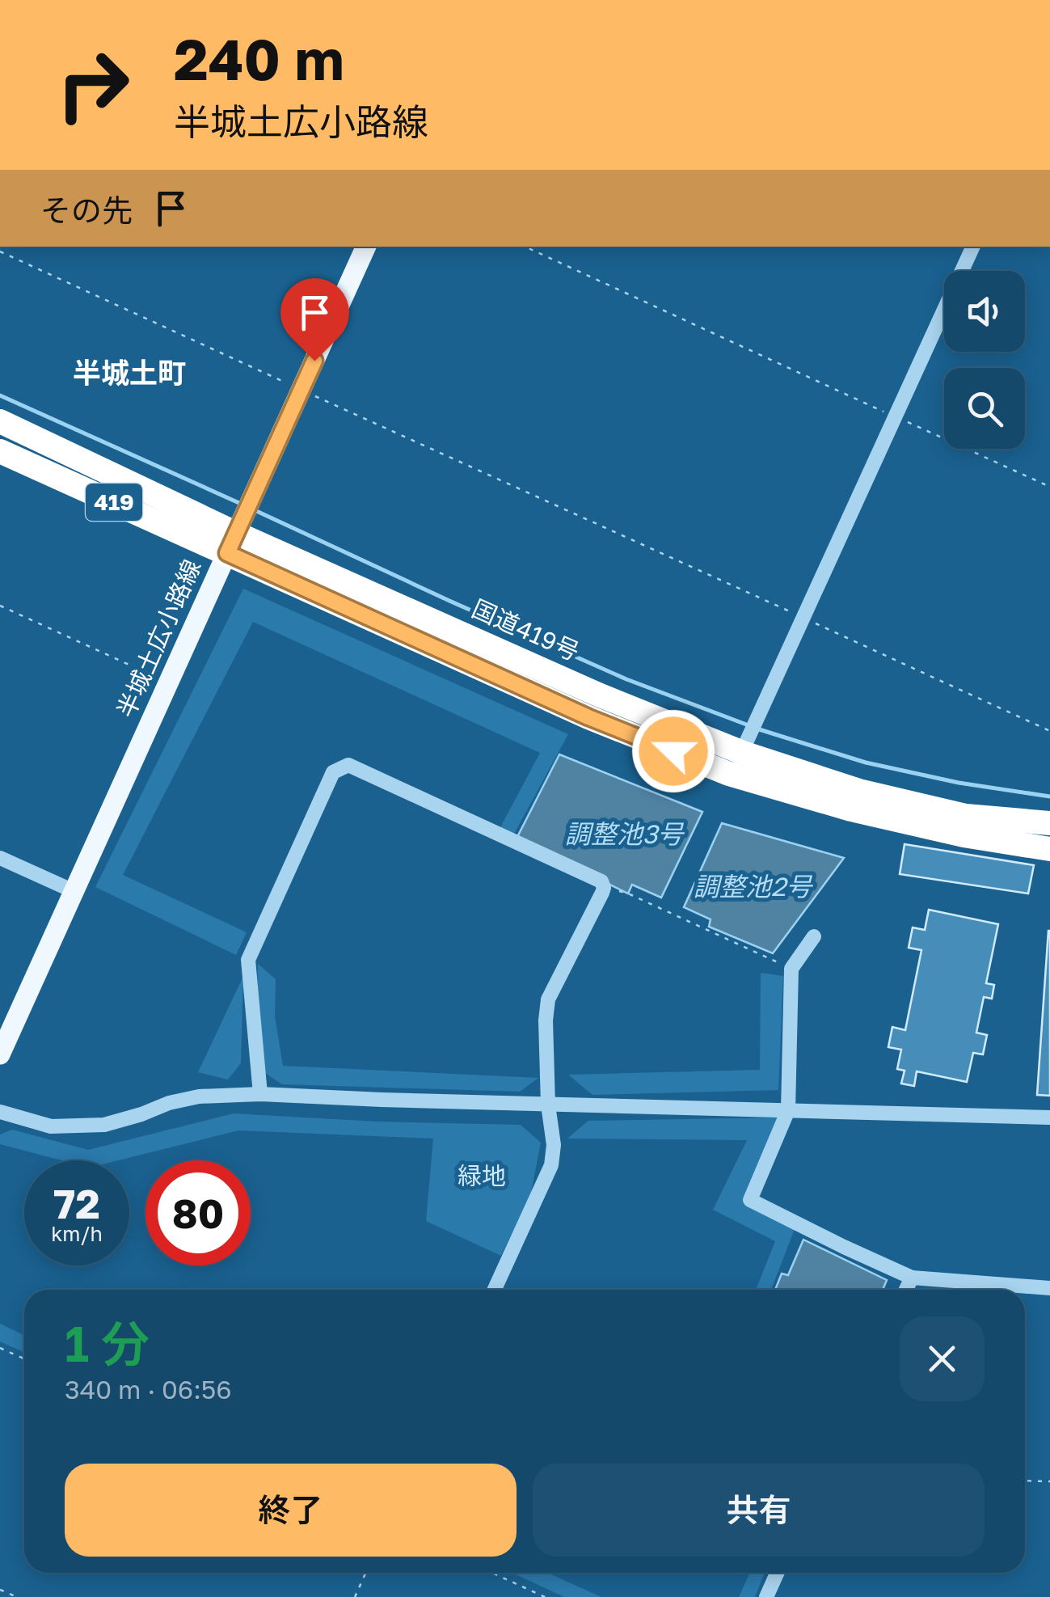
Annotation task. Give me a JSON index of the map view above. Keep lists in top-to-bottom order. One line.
{"streets":{"highway":["419","国道419号"],"main road":["半城土広小路線"]},"crossings":[["国道419号","半城土広小路線"]],"districts":["半城土町"],"water":["調整池3号","調整池2号"],"parks":["緑地"],"page":{"turn":["240 m","半城土広小路線"],"then":"その先","speed":"72 km/h","limit":"80","heading":["1 分","340 m · 06:56"],"buttons":["終了","共有"]}}
